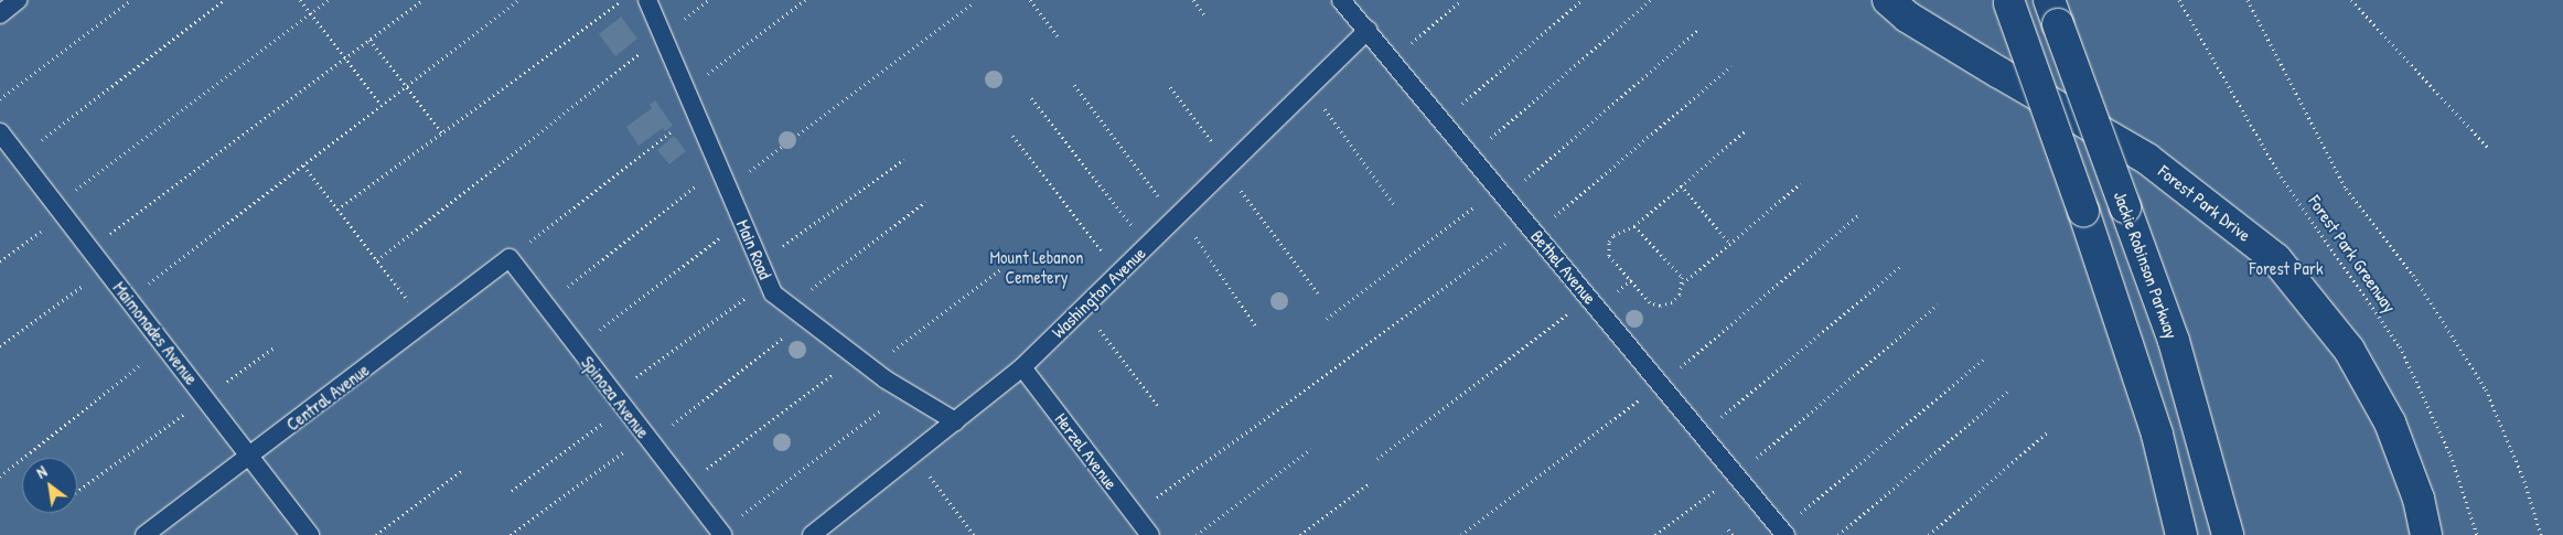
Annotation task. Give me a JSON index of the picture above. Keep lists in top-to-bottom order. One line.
{"streets":{"main road":["Forest Park Drive","Jackie Robinson Parkway"],"lane":["Main Road","Bethel Avenue","Washington Avenue","Maimonades Avenue","Central Avenue","Spinoza Avenue","Herzel Avenue"],"path":["Forest Park Greenway"]},"crossings":[["Main Road","Washington Avenue"],["Bethel Avenue","Washington Avenue"],["Washington Avenue","Herzel Avenue"],["Maimonades Avenue","Central Avenue"],["Central Avenue","Spinoza Avenue"]],"parks":["Mount Lebanon Cemetery","Forest Park"],"north":"top left"}
